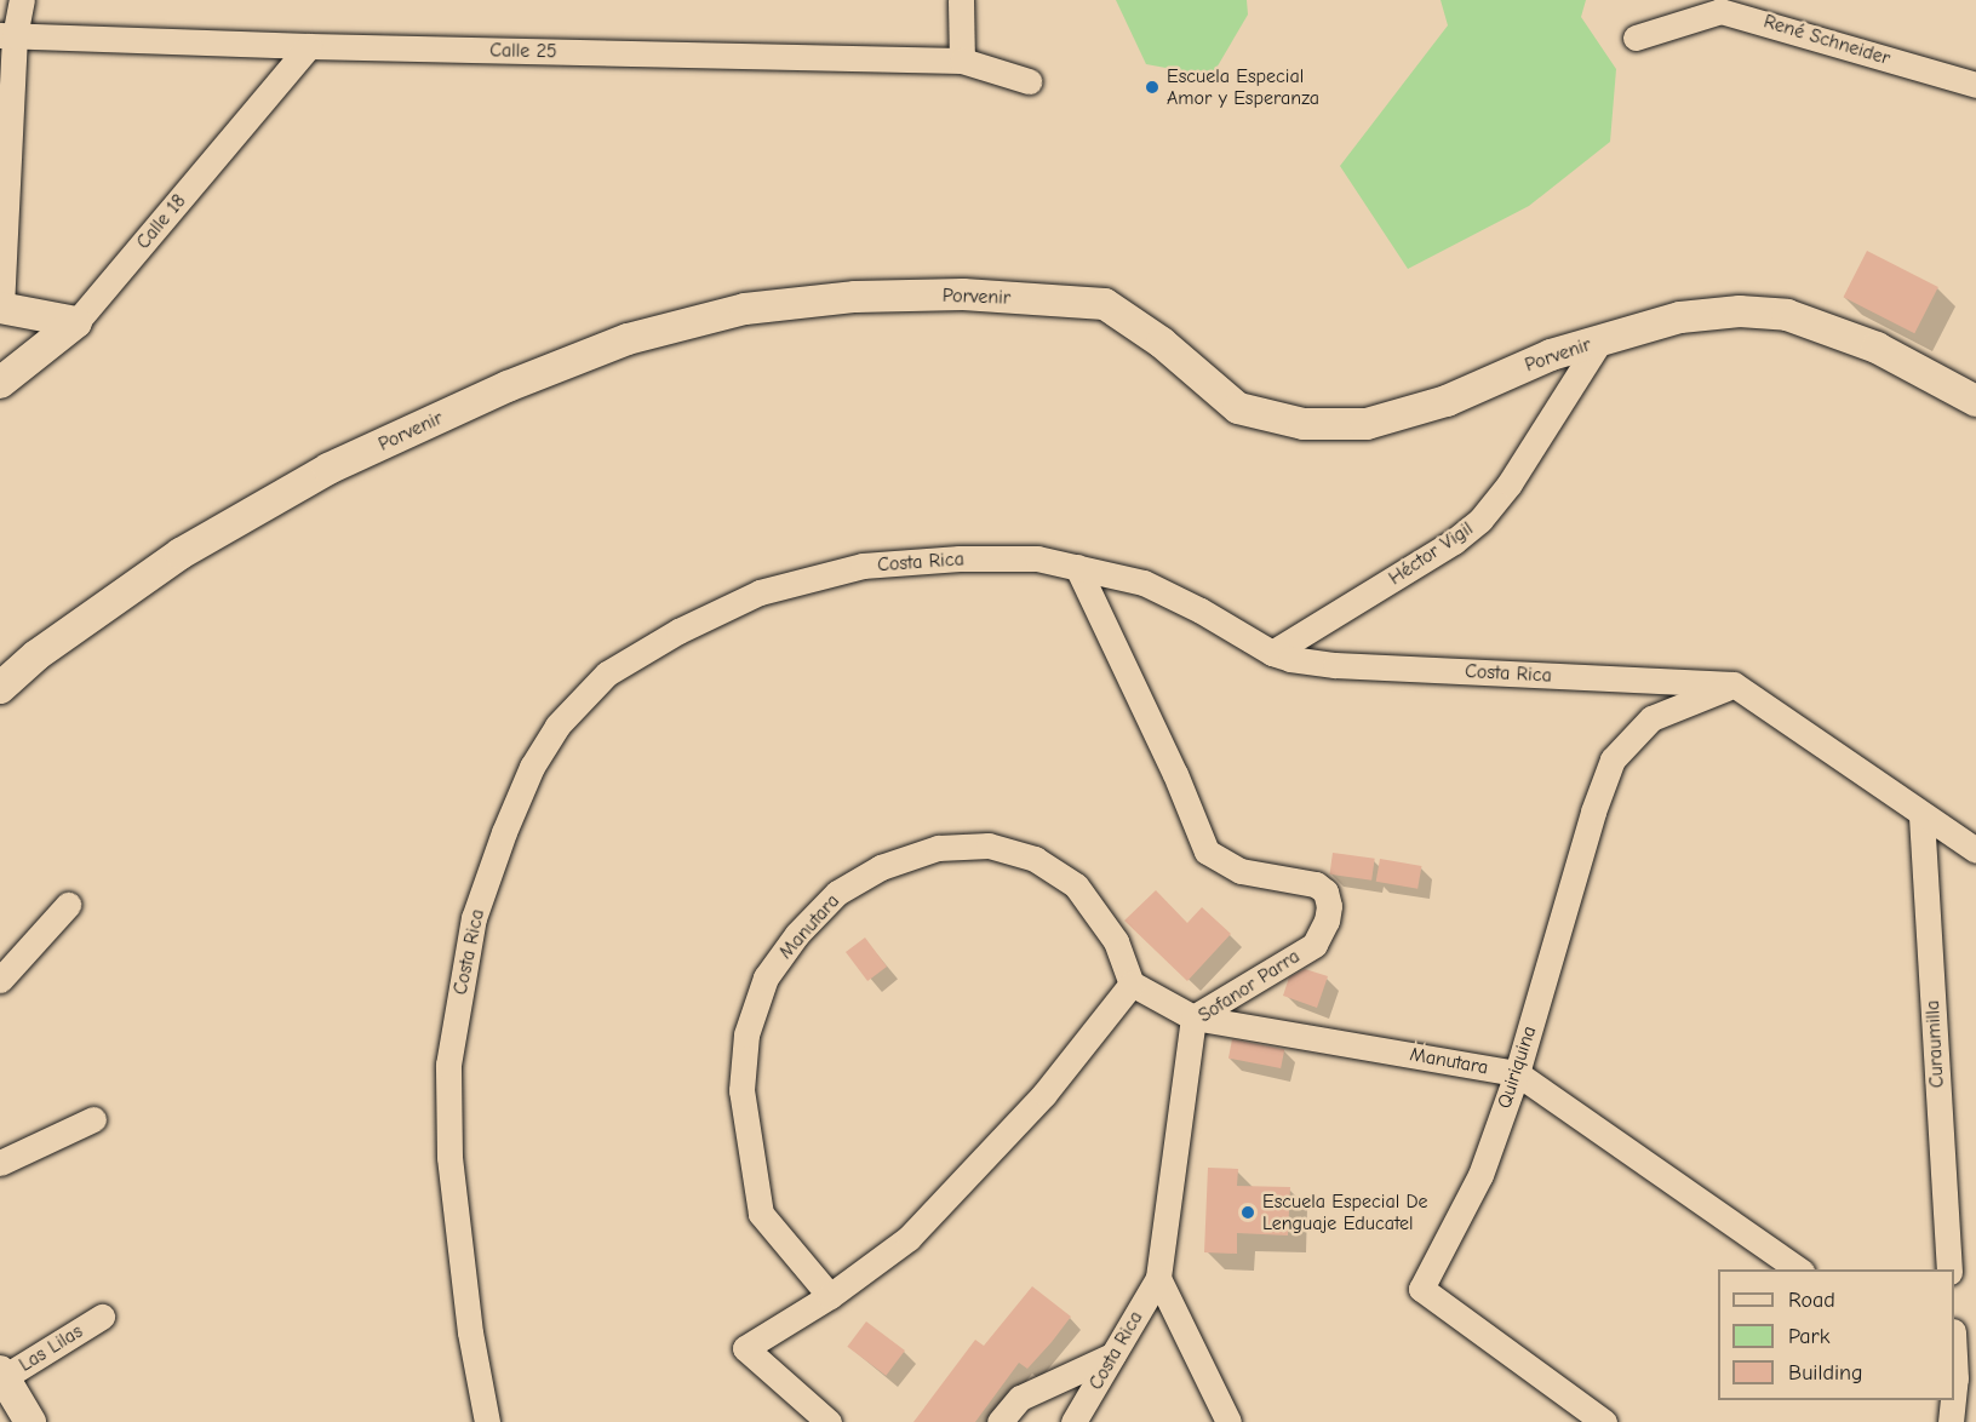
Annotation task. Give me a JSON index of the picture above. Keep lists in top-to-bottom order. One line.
{"streets":{"street":["René Schneider","Calle 25","Calle 18","Porvenir","Héctor Vigil","Costa Rica","Manutara","Sofanor Parra","Curaumilla","Quiriquina","Las Lilas"]},"crossings":[["Calle 25","Calle 18"],["Porvenir","Héctor Vigil"],["Héctor Vigil","Costa Rica"],["Costa Rica","Sofanor Parra"],["Costa Rica","Quiriquina"],["Manutara","Sofanor Parra"],["Manutara","Quiriquina"]],"places":["Escuela Especial Amor y Esperanza","Escuela Especial De Lenguaje Educatel"],"legend":["Road","Park","Building"]}
